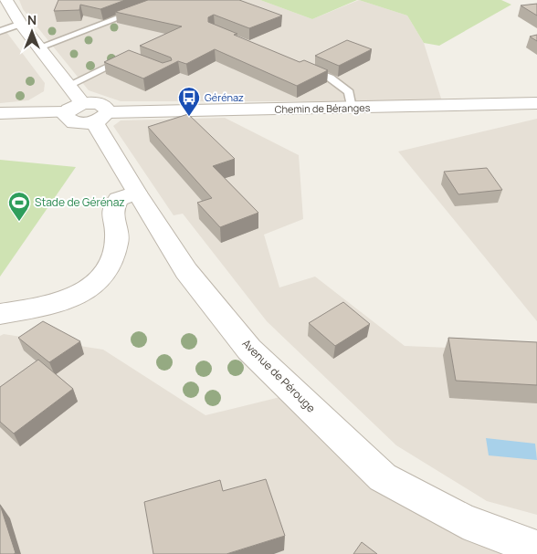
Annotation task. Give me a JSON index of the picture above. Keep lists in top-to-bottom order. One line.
{"streets":{"street":["Chemin de Béranges","Avenue de Pérouge"]},"crossings":[["Chemin de Béranges","Avenue de Pérouge"]],"places":{"bus stop":["Gérénaz"],"sports":["Stade de Gérénaz"]},"north":"top"}
